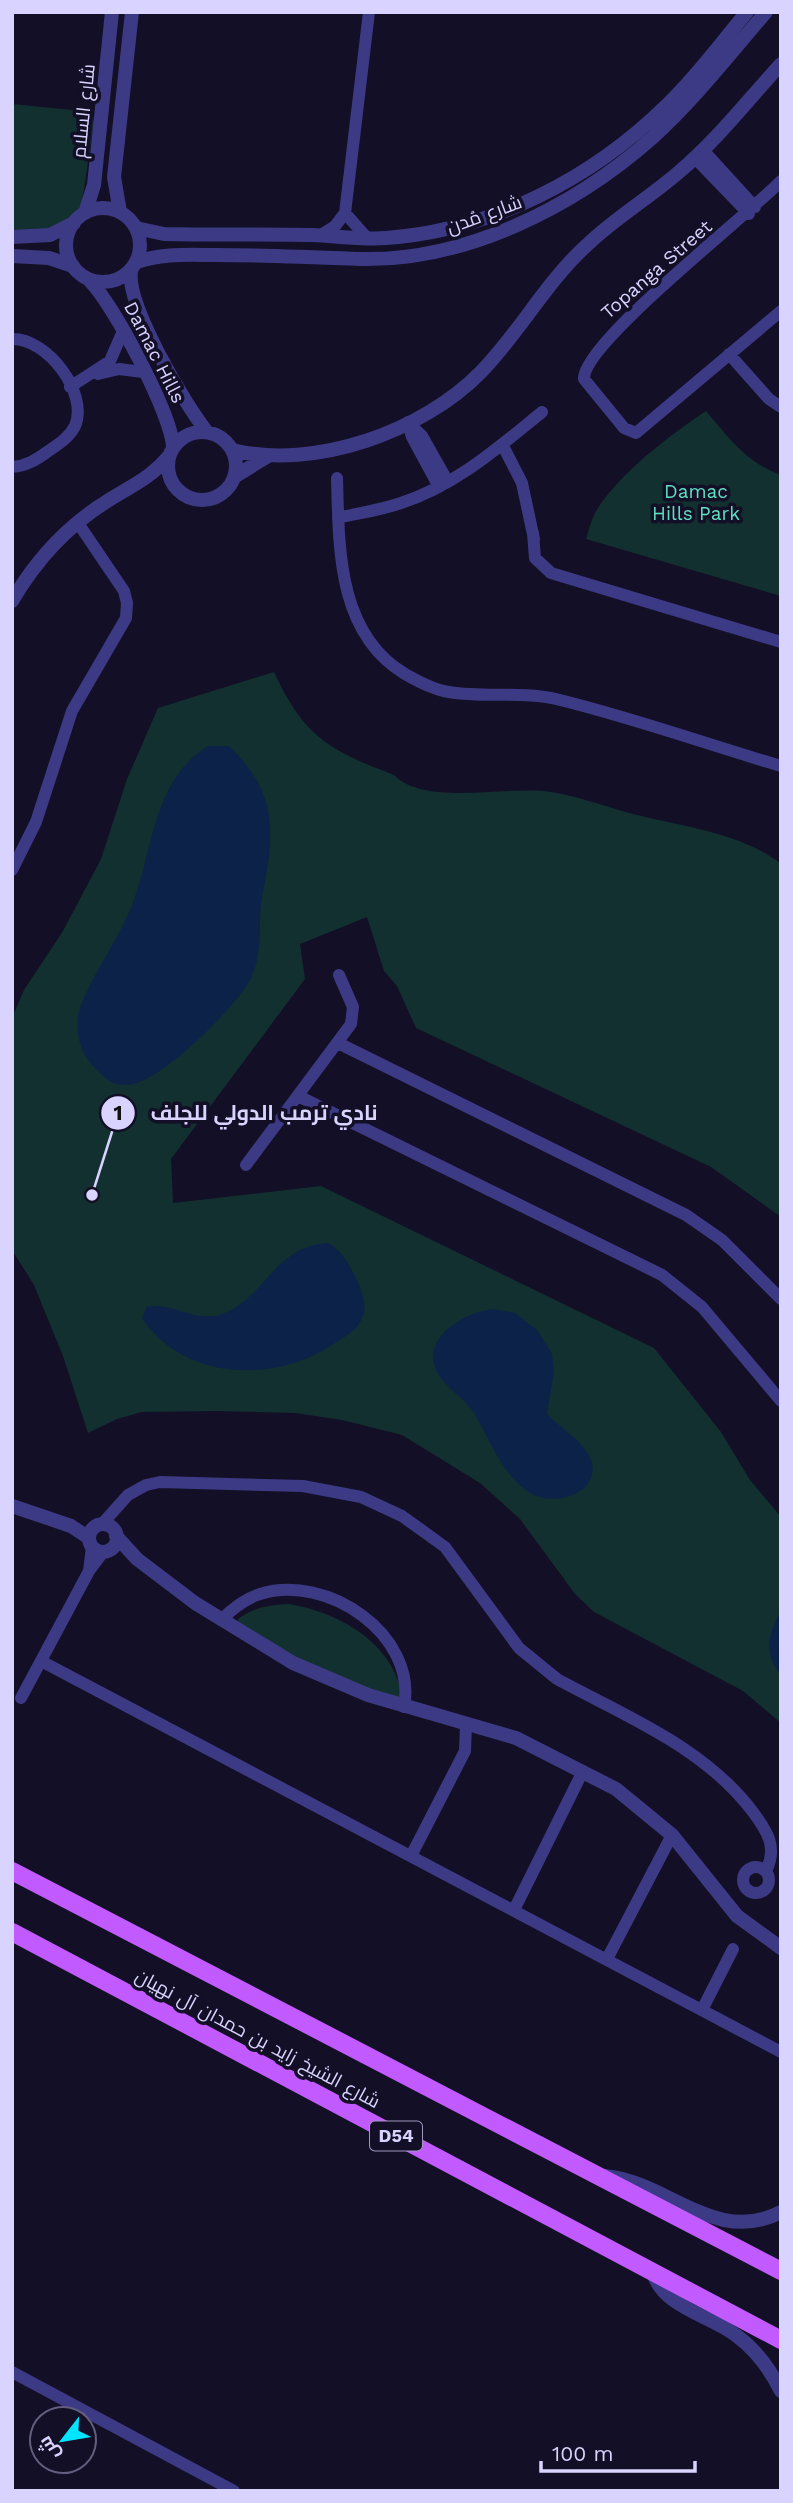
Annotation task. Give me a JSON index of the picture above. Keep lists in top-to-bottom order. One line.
{"streets":{"main road":["شارع الشيخ زايد بن حمدان آل نهيان","D54"],"street":["شارع السلام","شارع مُدن","Topanga Street","Damac Hills"]},"crossings":[["شارع السلام","شارع مُدن"],["شارع السلام","Damac Hills"],["شارع مُدن","Damac Hills"]],"parks":["Damac Hills Park"],"places":["نادي ترمب الدولي للجلف"],"scale_bar":"100 m","north":"bottom left"}
